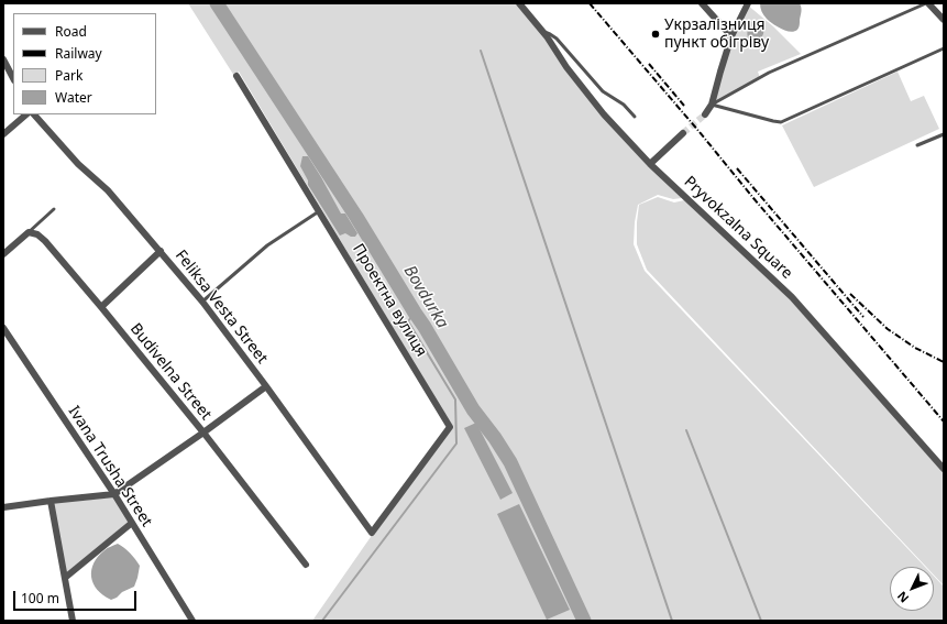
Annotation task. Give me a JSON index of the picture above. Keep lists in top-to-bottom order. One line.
{"streets":{"street":["Pryvokzalna Square","Проектна вулиця","Feliksa Vesta Street","Budivelna Street","Ivana Trusha Street"]},"crossings":[["Проектна вулиця","Feliksa Vesta Street"]],"water":["Bovdurka"],"places":["Укрзалізниця пункт обігріву"],"legend":["Road","Railway","Park","Water"],"scale_bar":"100 m","north":"bottom left"}
